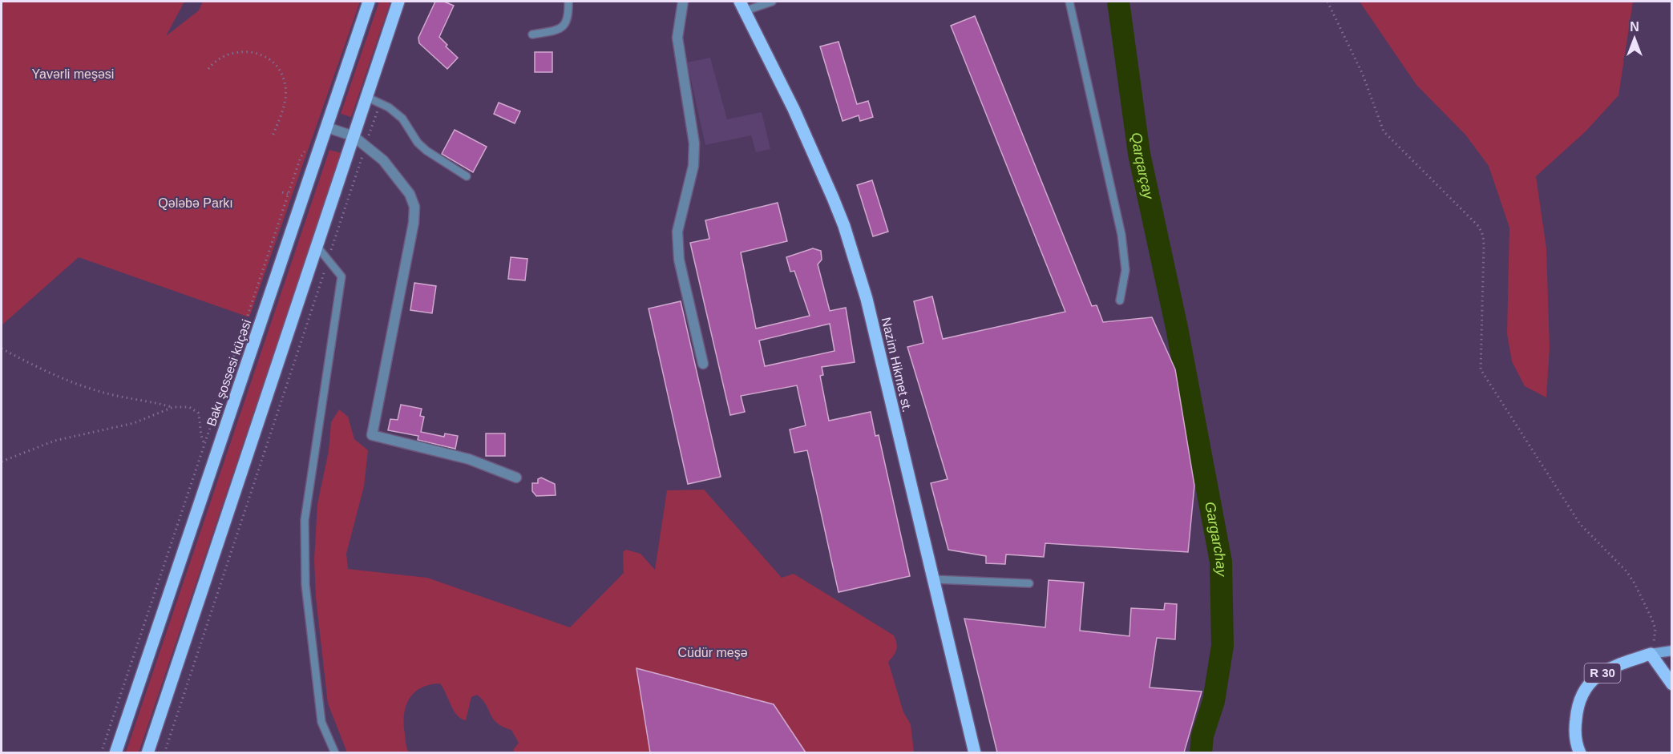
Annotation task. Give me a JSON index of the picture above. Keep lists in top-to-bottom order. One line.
{"streets":{"main road":["Nazim Hikmet st.","Bakı şossesi küçəsi","R 30"]},"water":["Qarqarçay","Gargarchay"],"parks":["Yavərli meşəsi","Qələbə Parkı","Cüdür meşə"],"north":"top"}
